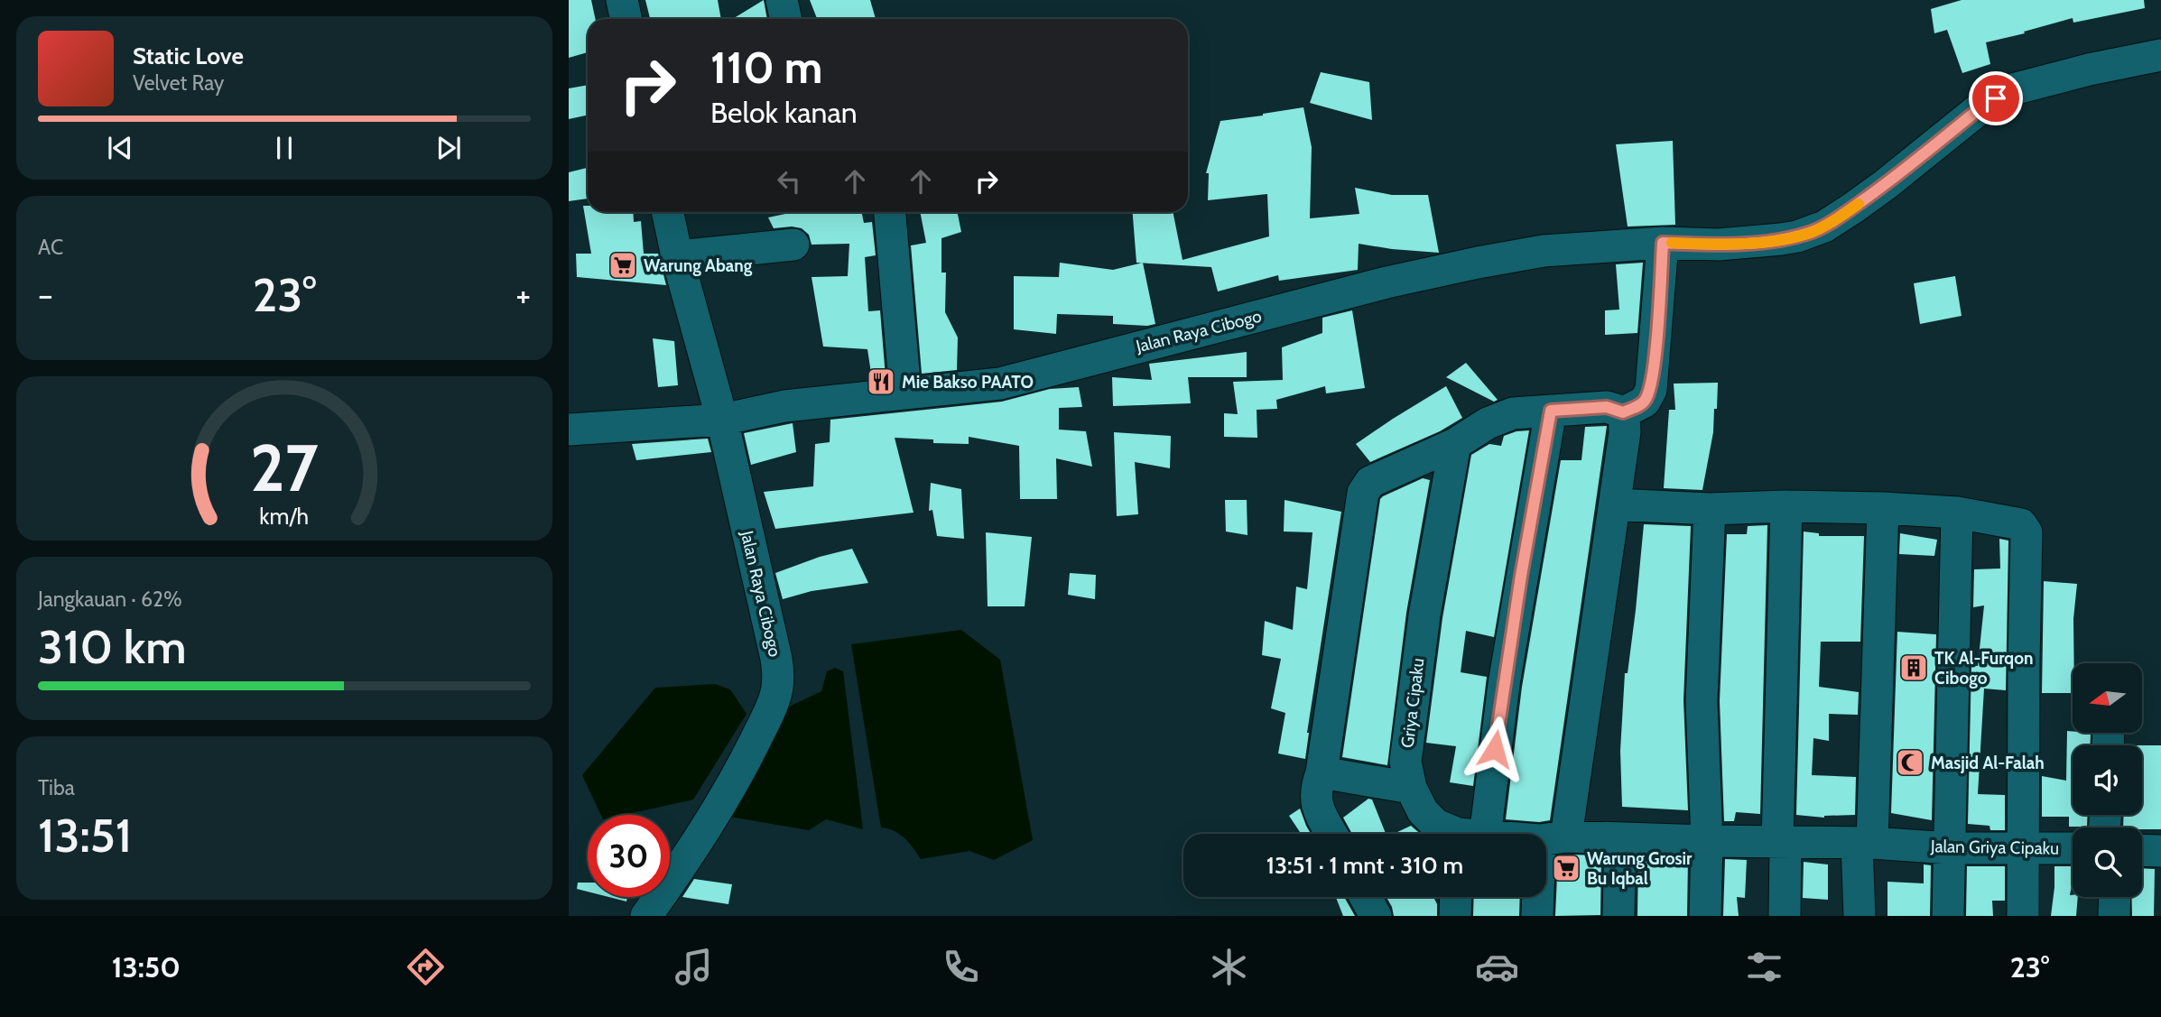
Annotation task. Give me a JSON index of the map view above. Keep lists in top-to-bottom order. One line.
{"streets":{"street":["Jalan Raya Cibogo","Griya Cipaku","Jalan Griya Cipaku"]},"crossings":[["Griya Cipaku","Jalan Griya Cipaku"]],"places":{"supermarket":["Warung Abang","Warung Grosir Bu Iqbal"],"restaurant":["Mie Bakso PAATO"],"building":["TK Al-Furqon Cibogo"],"mosque":["Masjid Al-Falah"]},"north":"left","page":{"turn":["110 m","Belok kanan"],"song":["Static Love","Velvet Ray"],"tile":["AC",["Jangkauan · 62%","310 km"],["Tiba","13:51"]],"heat":["−","23°","+"],"limit":"30","trip":"13:51 · 1 mnt · 310 m","tabs":["13:50","23°"],"gauge":["27","km/h"]}}
